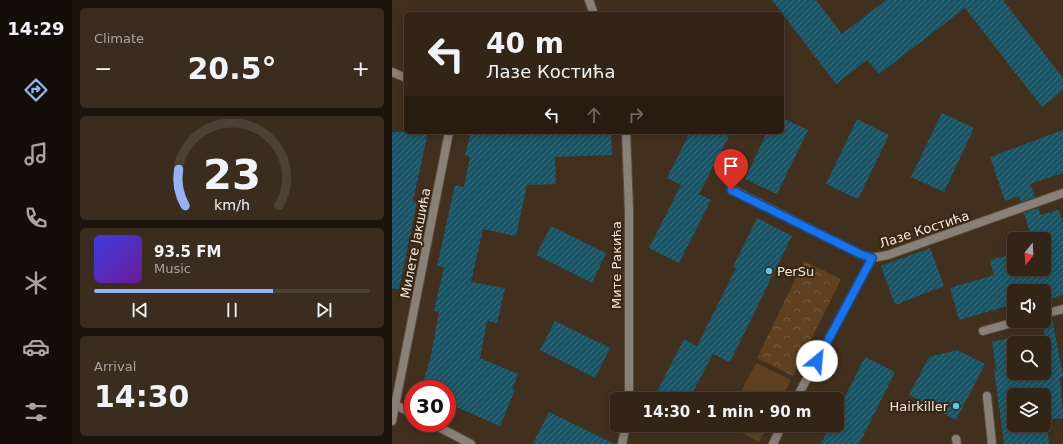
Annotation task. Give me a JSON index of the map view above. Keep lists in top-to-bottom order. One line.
{"streets":{"street":["Лазе Костића","Милете Јакшића","Мите Ракића"]},"places":["PerSu","Hairkiller"],"north":"bottom","page":{"tabs":"14:29","tile":["Climate",["Arrival","14:30"]],"turn":["40 m","Лазе Костића"],"heat":["−","20.5°","+"],"song":["93.5 FM","Music"],"limit":"30","trip":"14:30 · 1 min · 90 m","gauge":["23","km/h"]}}
